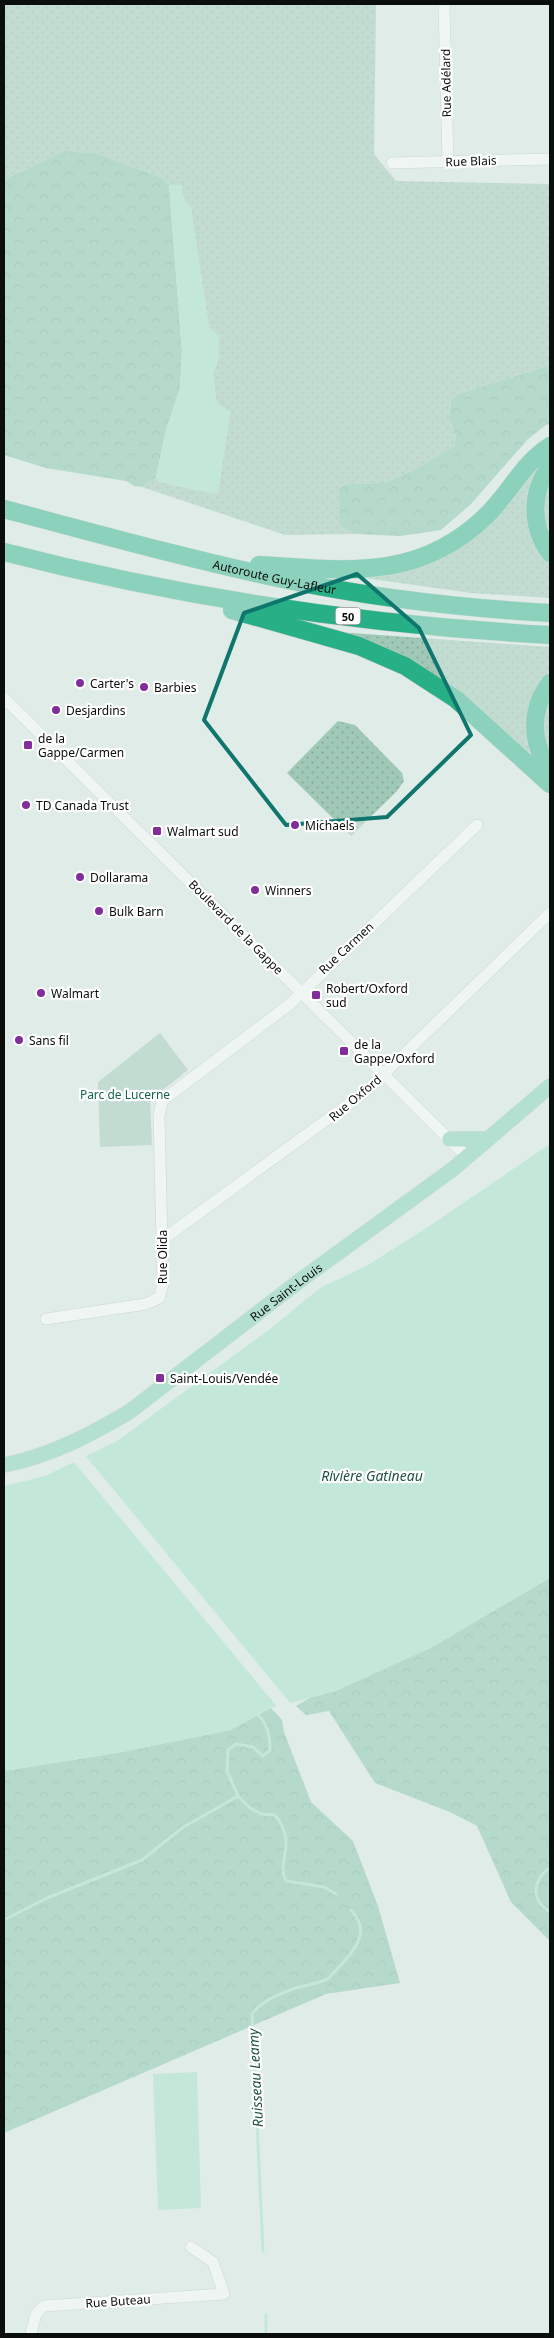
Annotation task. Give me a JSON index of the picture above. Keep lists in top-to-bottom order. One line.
{"streets":{"highway":["Autoroute Guy-Lafleur","50"],"main road":["Rue Saint-Louis"],"street":["Rue Adélard","Rue Blais","Boulevard de la Gappe","Rue Carmen","Rue Oxford","Rue Olida","Rue Buteau"]},"crossings":[["Rue Adélard","Rue Blais"],["Boulevard de la Gappe","Rue Carmen"],["Boulevard de la Gappe","Rue Oxford"],["Boulevard de la Gappe","Rue Saint-Louis"],["Rue Carmen","Rue Olida"],["Rue Oxford","Rue Olida"]],"water":["Rivière Gatineau","Ruisseau Leamy"],"parks":["Parc de Lucerne"],"places":{"other":["Carter's","Barbies","Desjardins","TD Canada Trust","Michaels","Dollarama","Winners","Bulk Barn","Walmart","Sans fil"],"transit":["de la Gappe/Carmen","Walmart sud","Robert/Oxford sud","de la Gappe/Oxford","Saint-Louis/Vendée"]}}
